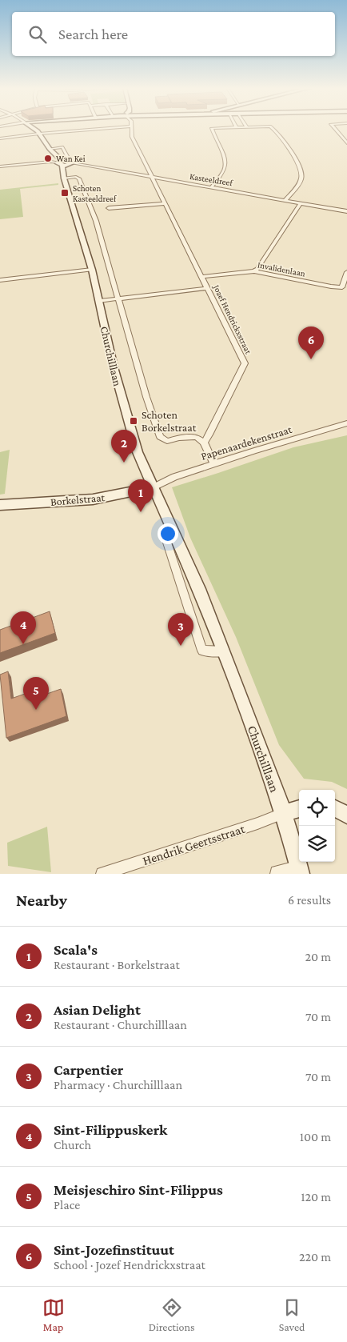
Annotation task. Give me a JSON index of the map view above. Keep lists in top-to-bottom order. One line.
{"streets":{"street":["Kasteeldreef","Invalidenlaan","Jozef Hendrickxstraat","Churchilllaan","Papenaardekenstraat","Borkelstraat","Hendrik Geertsstraat"]},"crossings":[["Kasteeldreef","Jozef Hendrickxstraat"],["Invalidenlaan","Jozef Hendrickxstraat"],["Jozef Hendrickxstraat","Churchilllaan"],["Churchilllaan","Papenaardekenstraat"],["Churchilllaan","Borkelstraat"],["Churchilllaan","Hendrik Geertsstraat"],["Papenaardekenstraat","Borkelstraat"]],"places":{"other":["Wan Kei"],"transit":["Schoten Kasteeldreef","Schoten Borkelstraat"]},"page":{"search":"Search here","pins":["6","2","1","4","3","5"],"heading":["Nearby","6 results"],"list":[{"mark":"1","name":"Scala's","note":"Restaurant · Borkelstraat","value":"20 m"},{"mark":"2","name":"Asian Delight","note":"Restaurant · Churchilllaan","value":"70 m"},{"mark":"3","name":"Carpentier","note":"Pharmacy · Churchilllaan","value":"70 m"},{"mark":"4","name":"Sint-Filippuskerk","note":"Church","value":"100 m"},{"mark":"5","name":"Meisjeschiro Sint-Filippus","note":"Place","value":"120 m"},{"mark":"6","name":"Sint-Jozefinstituut","note":"School · Jozef Hendrickxstraat","value":"220 m"}],"nav":["Map","Directions","Saved"]}}
